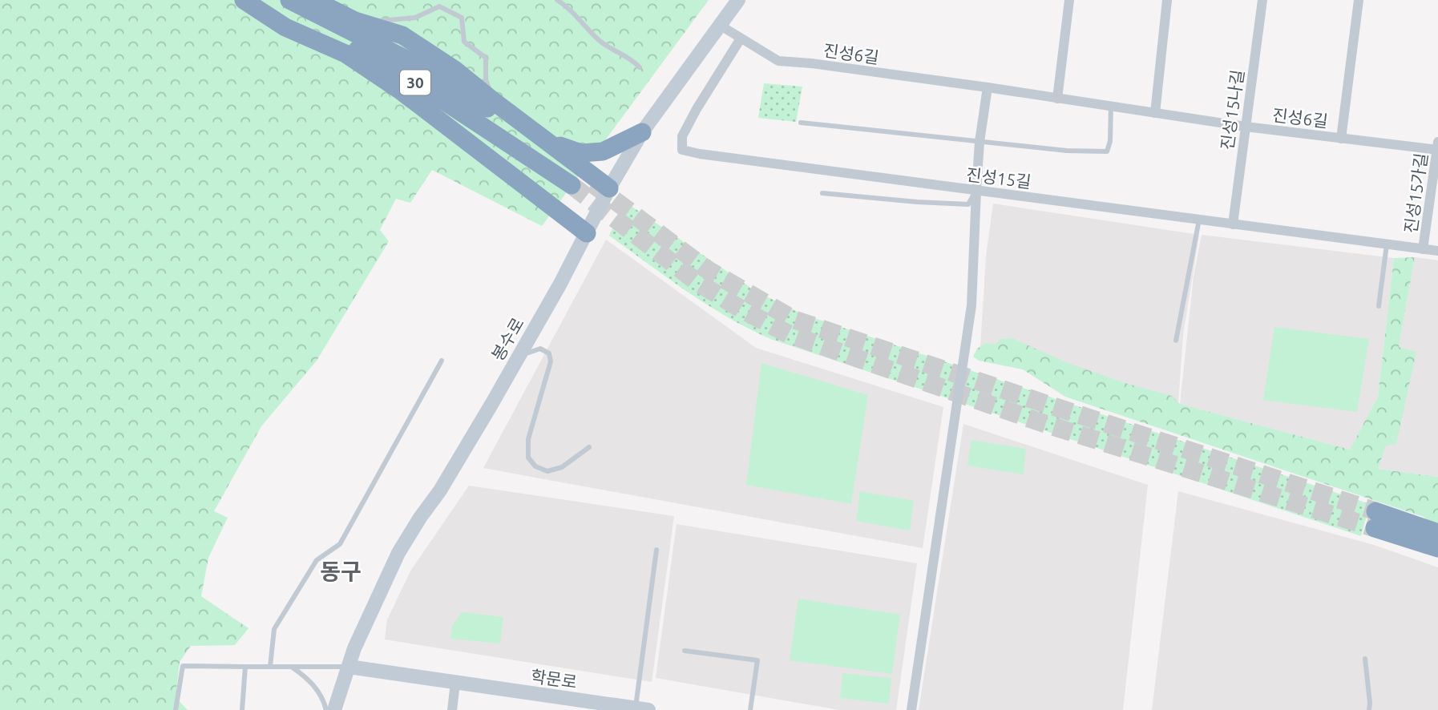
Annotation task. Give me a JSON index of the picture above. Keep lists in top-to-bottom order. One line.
{"streets":{"highway":["30"],"main road":["봉수로","학문로"],"street":["진성6길","진성15나길","진성15길","진성15가길"]},"crossings":[["진성6길","진성15나길"],["진성6길","진성15길"],["진성6길","진성15가길"],["진성6길","봉수로"],["진성15나길","진성15길"],["진성15길","진성15가길"],["봉수로","학문로"]],"districts":["동구"]}
